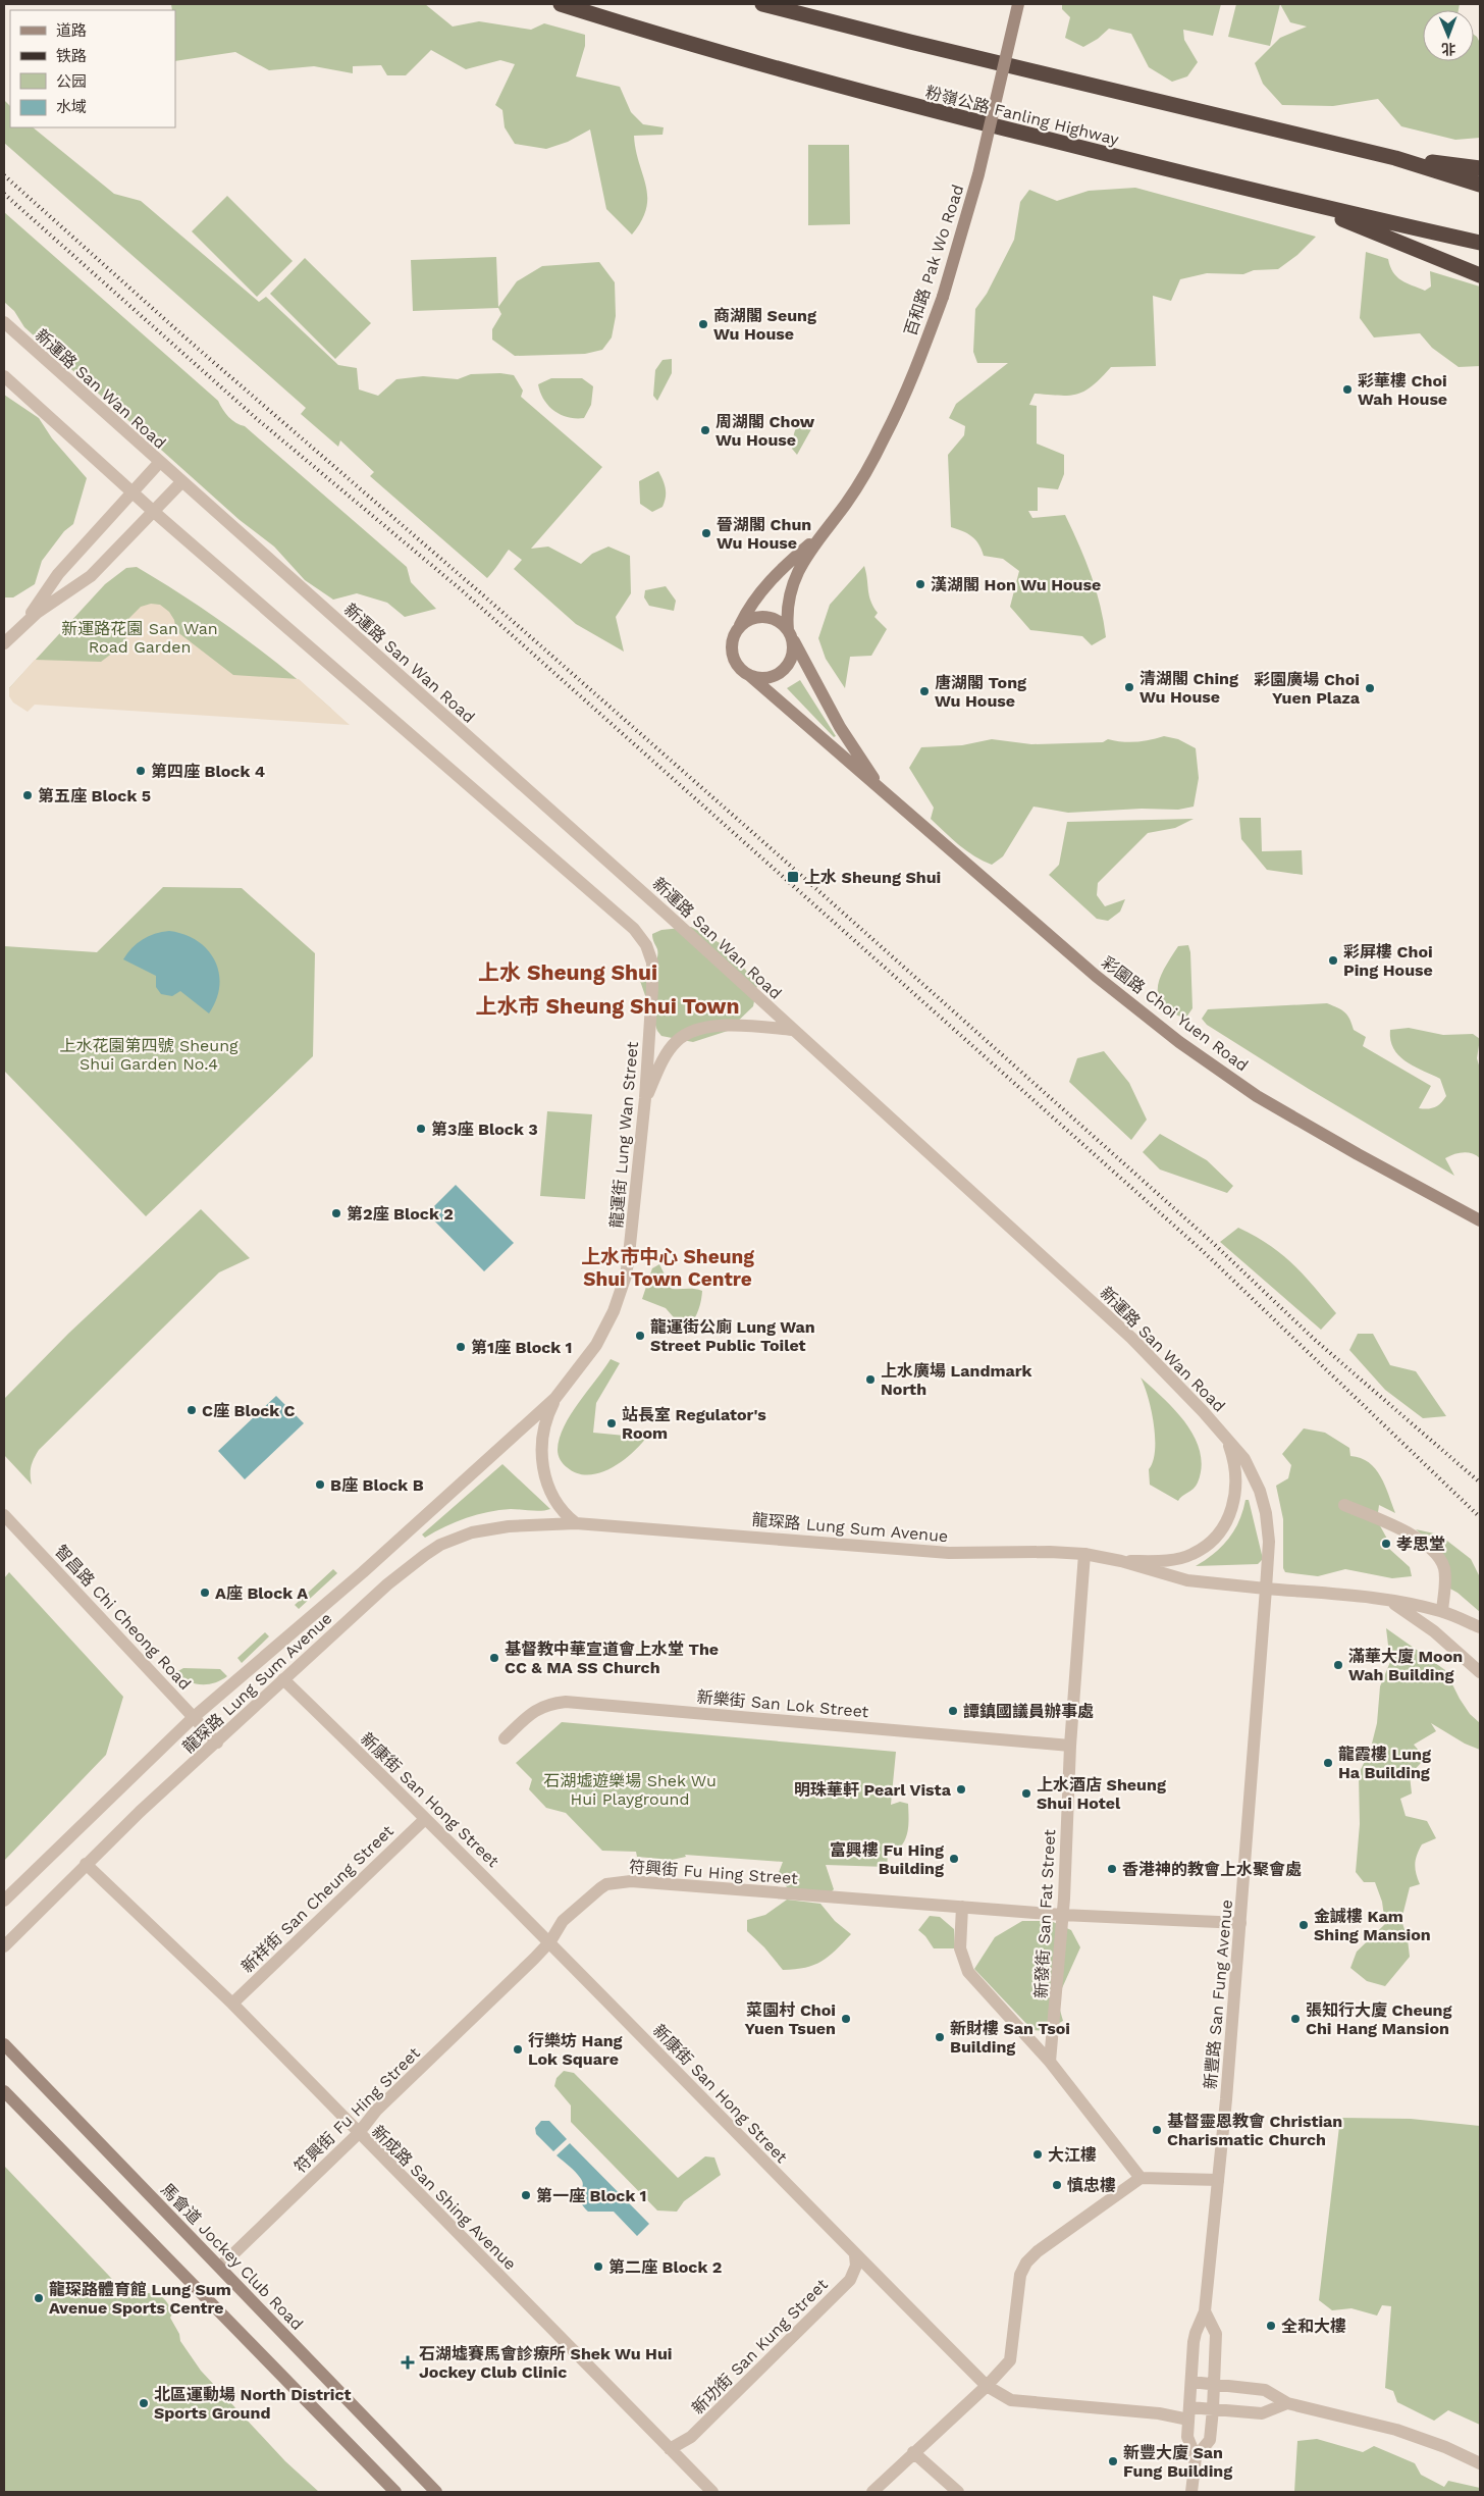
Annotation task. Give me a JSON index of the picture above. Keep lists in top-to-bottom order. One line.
{"streets":{"highway":["粉嶺公路 Fanling Highway"],"main road":["百和路 Pak Wo Road","彩園路 Choi Yuen Road","馬會道 Jockey Club Road"],"street":["新運路 San Wan Road","龍運街 Lung Wan Street","龍琛路 Lung Sum Avenue","智昌路 Chi Cheong Road","新樂街 San Lok Street","新康街 San Hong Street","符興街 Fu Hing Street","新祥街 San Cheung Street","新發街 San Fat Street","新豐路 San Fung Avenue","新成路 San Shing Avenue","新功街 San Kung Street"]},"crossings":[["百和路 Pak Wo Road","彩園路 Choi Yuen Road"],["新運路 San Wan Road","龍運街 Lung Wan Street"],["新運路 San Wan Road","龍琛路 Lung Sum Avenue"],["新運路 San Wan Road","新豐路 San Fung Avenue"],["龍運街 Lung Wan Street","龍琛路 Lung Sum Avenue"],["龍琛路 Lung Sum Avenue","智昌路 Chi Cheong Road"],["龍琛路 Lung Sum Avenue","新康街 San Hong Street"],["龍琛路 Lung Sum Avenue","新發街 San Fat Street"],["龍琛路 Lung Sum Avenue","新豐路 San Fung Avenue"],["龍琛路 Lung Sum Avenue","新成路 San Shing Avenue"],["新樂街 San Lok Street","新發街 San Fat Street"],["新康街 San Hong Street","符興街 Fu Hing Street"],["新康街 San Hong Street","新祥街 San Cheung Street"],["新康街 San Hong Street","新豐路 San Fung Avenue"],["新康街 San Hong Street","新功街 San Kung Street"],["符興街 Fu Hing Street","新發街 San Fat Street"],["符興街 Fu Hing Street","新豐路 San Fung Avenue"],["符興街 Fu Hing Street","新成路 San Shing Avenue"],["符興街 Fu Hing Street","馬會道 Jockey Club Road"],["新祥街 San Cheung Street","新成路 San Shing Avenue"],["新成路 San Shing Avenue","新功街 San Kung Street"]],"districts":["上水 Sheung Shui","上水市 Sheung Shui Town","上水市中心 Sheung Shui Town Centre"],"parks":["新運路花園 San Wan Road Garden","上水花園第四號 Sheung Shui Garden No.4","石湖墟遊樂場 Shek Wu Hui Playground"],"places":{"other":["商湖閣 Seung Wu House","彩華樓 Choi Wah House","周湖閣 Chow Wu House","晉湖閣 Chun Wu House","漢湖閣 Hon Wu House","清湖閣 Ching Wu House","彩園廣場 Choi Yuen Plaza","唐湖閣 Tong Wu House","第四座 Block 4","第五座 Block 5","彩屏樓 Choi Ping House","第3座 Block 3","第2座 Block 2","龍運街公廁 Lung Wan Street Public Toilet","第1座 Block 1","上水廣場 Landmark North","C座 Block C","站長室 Regulator's Room","B座 Block B","孝思堂","A座 Block A","基督教中華宣道會上水堂 The CC & MA SS Church","滿華大廈 Moon Wah Building","譚鎮國議員辦事處","龍霞樓 Lung Ha Building","明珠華軒 Pearl Vista","上水酒店 Sheung Shui Hotel","富興樓 Fu Hing Building","香港神的教會上水聚會處","金誠樓 Kam Shing Mansion","菜園村 Choi Yuen Tsuen","張知行大廈 Cheung Chi Hang Mansion","新財樓 San Tsoi Building","行樂坊 Hang Lok Square","基督靈恩教會 Christian Charismatic Church","大江樓","慎忠樓","第一座 Block 1","第二座 Block 2","龍琛路體育館 Lung Sum Avenue Sports Centre","全和大樓","北區運動場 North District Sports Ground","新豐大廈 San Fung Building"],"transit":["上水 Sheung Shui"],"health":["石湖墟賽馬會診療所 Shek Wu Hui Jockey Club Clinic"]},"legend":["道路","铁路","公园","水域"],"north":"bottom"}
